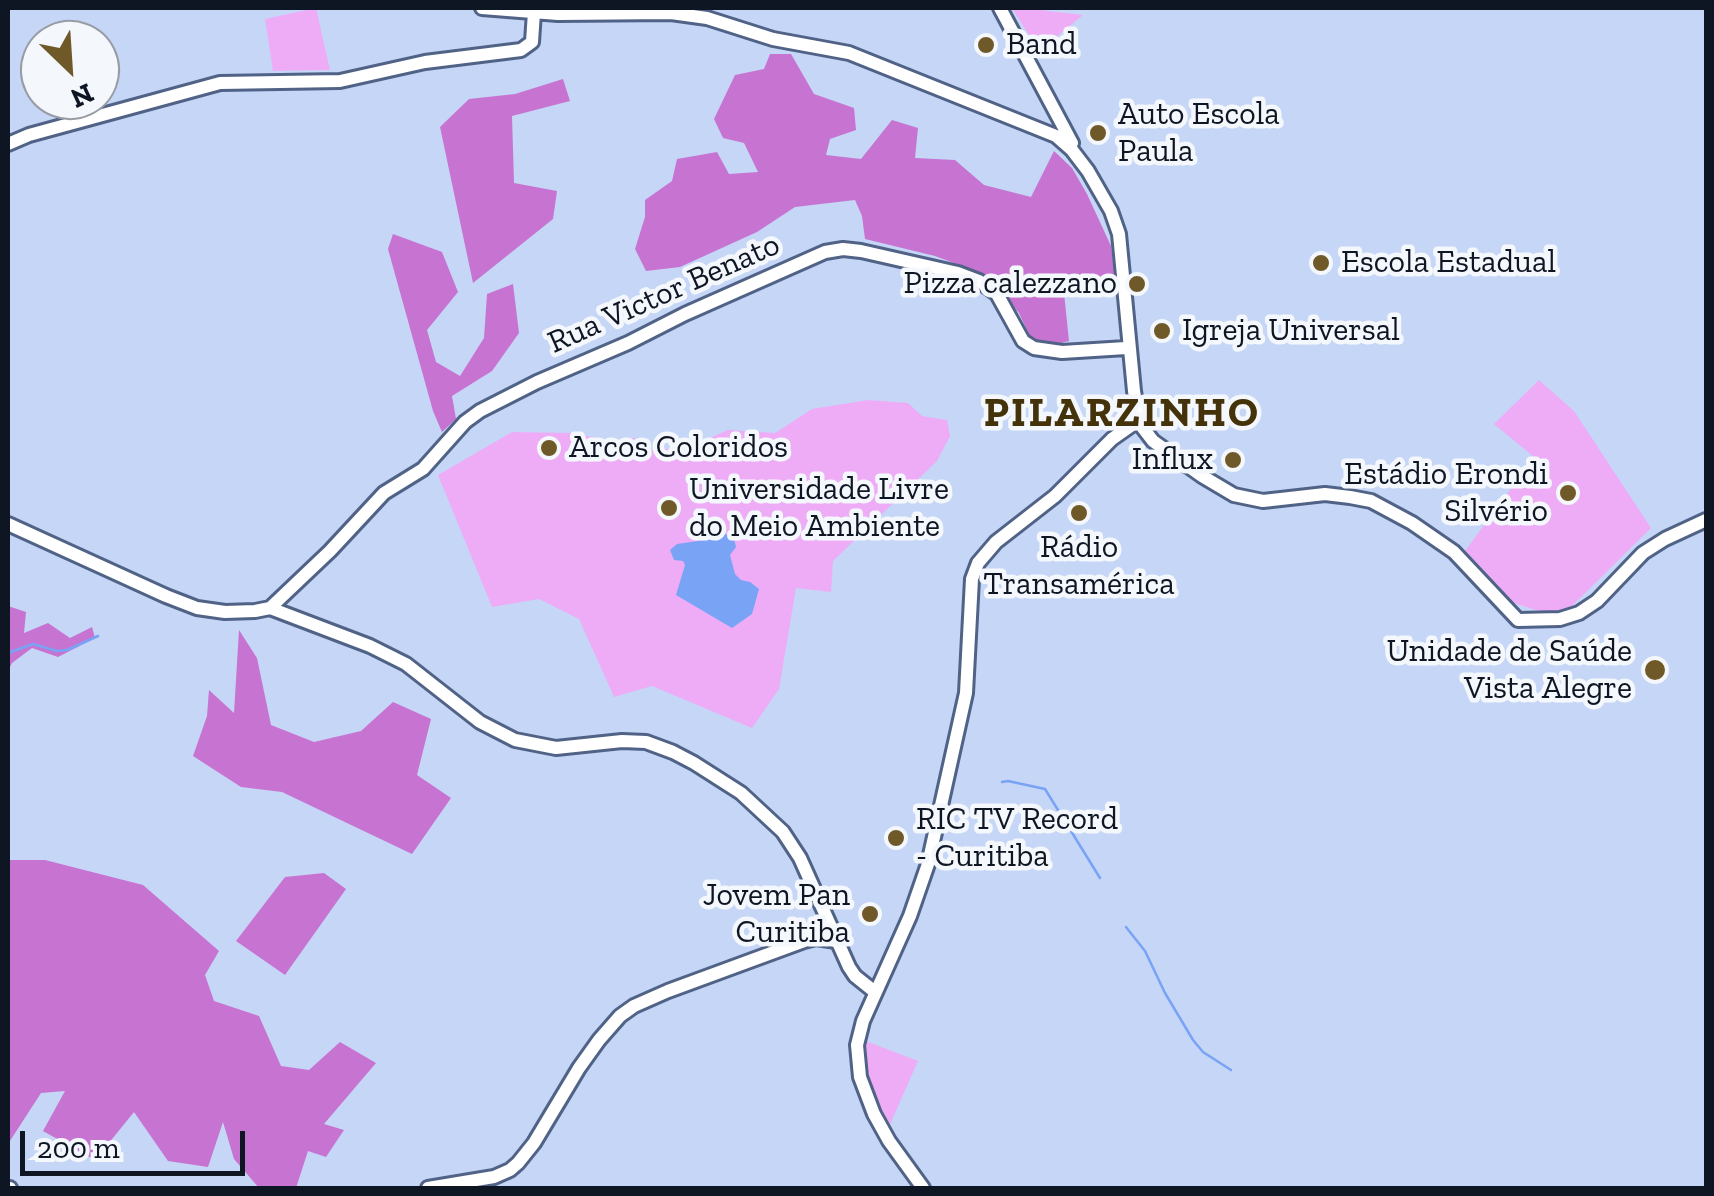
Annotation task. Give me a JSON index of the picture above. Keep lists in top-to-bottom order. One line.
{"streets":{"street":["Rua Victor Benato"]},"districts":["PILARZINHO"],"places":["Band","Auto Escola Paula","Escola Estadual","Pizza calezzano","Igreja Universal","Arcos Coloridos","Influx","Estádio Erondi Silvério","Universidade Livre do Meio Ambiente","Rádio Transamérica","Unidade de Saúde Vista Alegre","RIC TV Record - Curitiba","Jovem Pan Curitiba"],"scale_bar":"200 m","north":"bottom right"}
